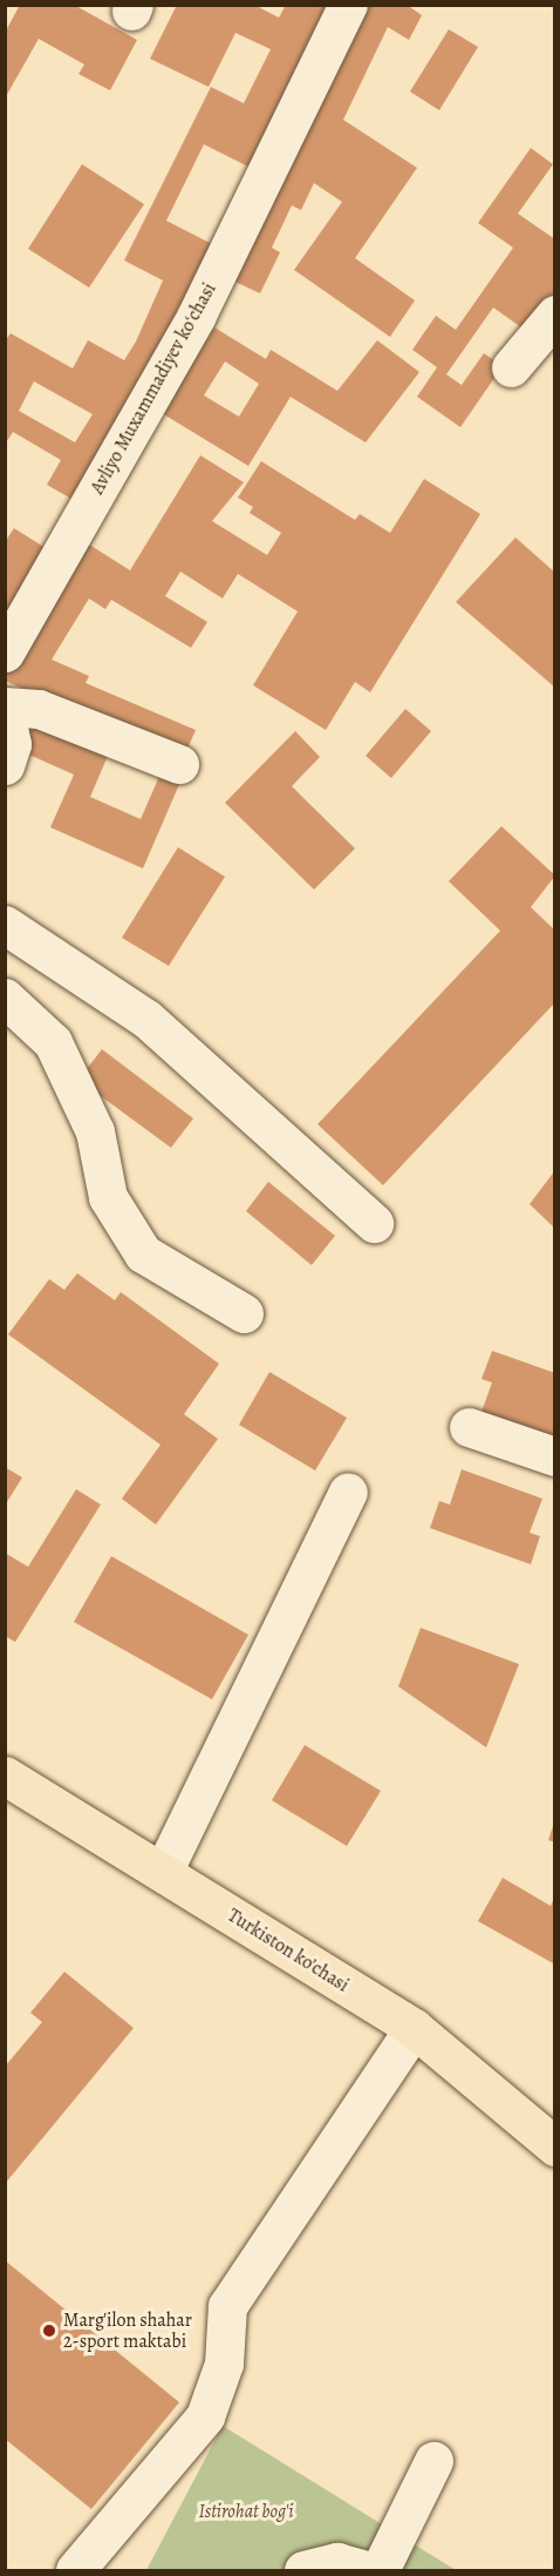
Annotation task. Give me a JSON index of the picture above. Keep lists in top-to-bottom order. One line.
{"streets":{"main road":["Turkiston ko’chasi"],"street":["Avliyo Muxammadiyev koʻchasi"]},"parks":["Istirohat bog'i"],"places":["Marg'ilon shahar 2-sport maktabi"]}
